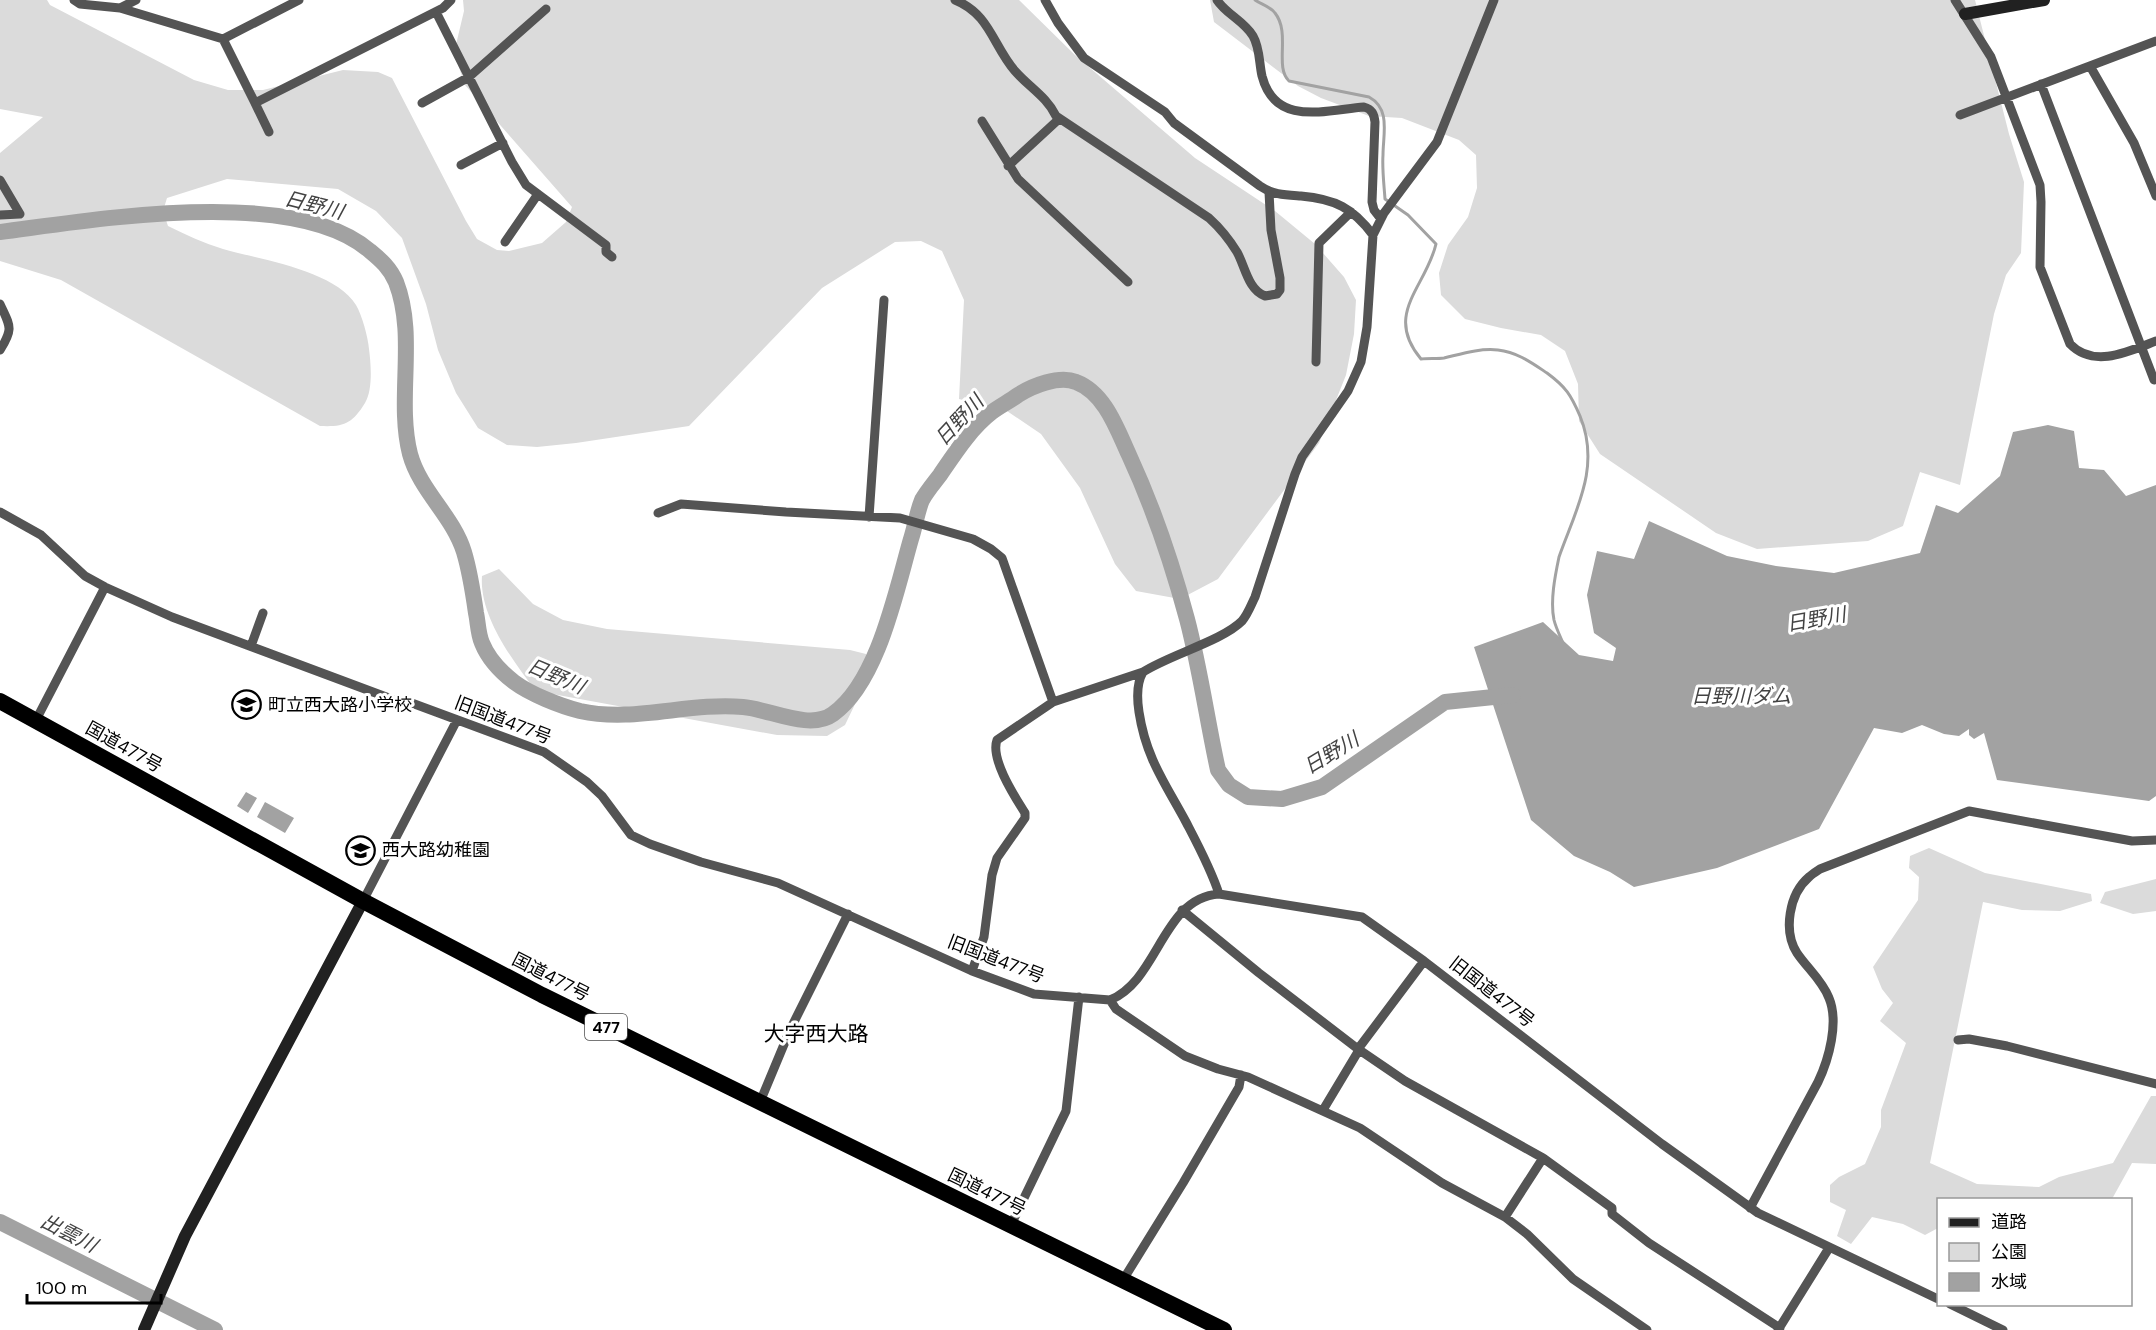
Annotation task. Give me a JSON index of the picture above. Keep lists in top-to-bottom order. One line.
{"streets":{"highway":["国道477号","477"],"street":["旧国道477号"]},"districts":["大字西大路"],"water":["日野川","日野川ダム","出雲川"],"places":{"school or university":["町立西大路小学校","西大路幼稚園"]},"legend":["道路","公園","水域"],"scale_bar":"100 m"}
